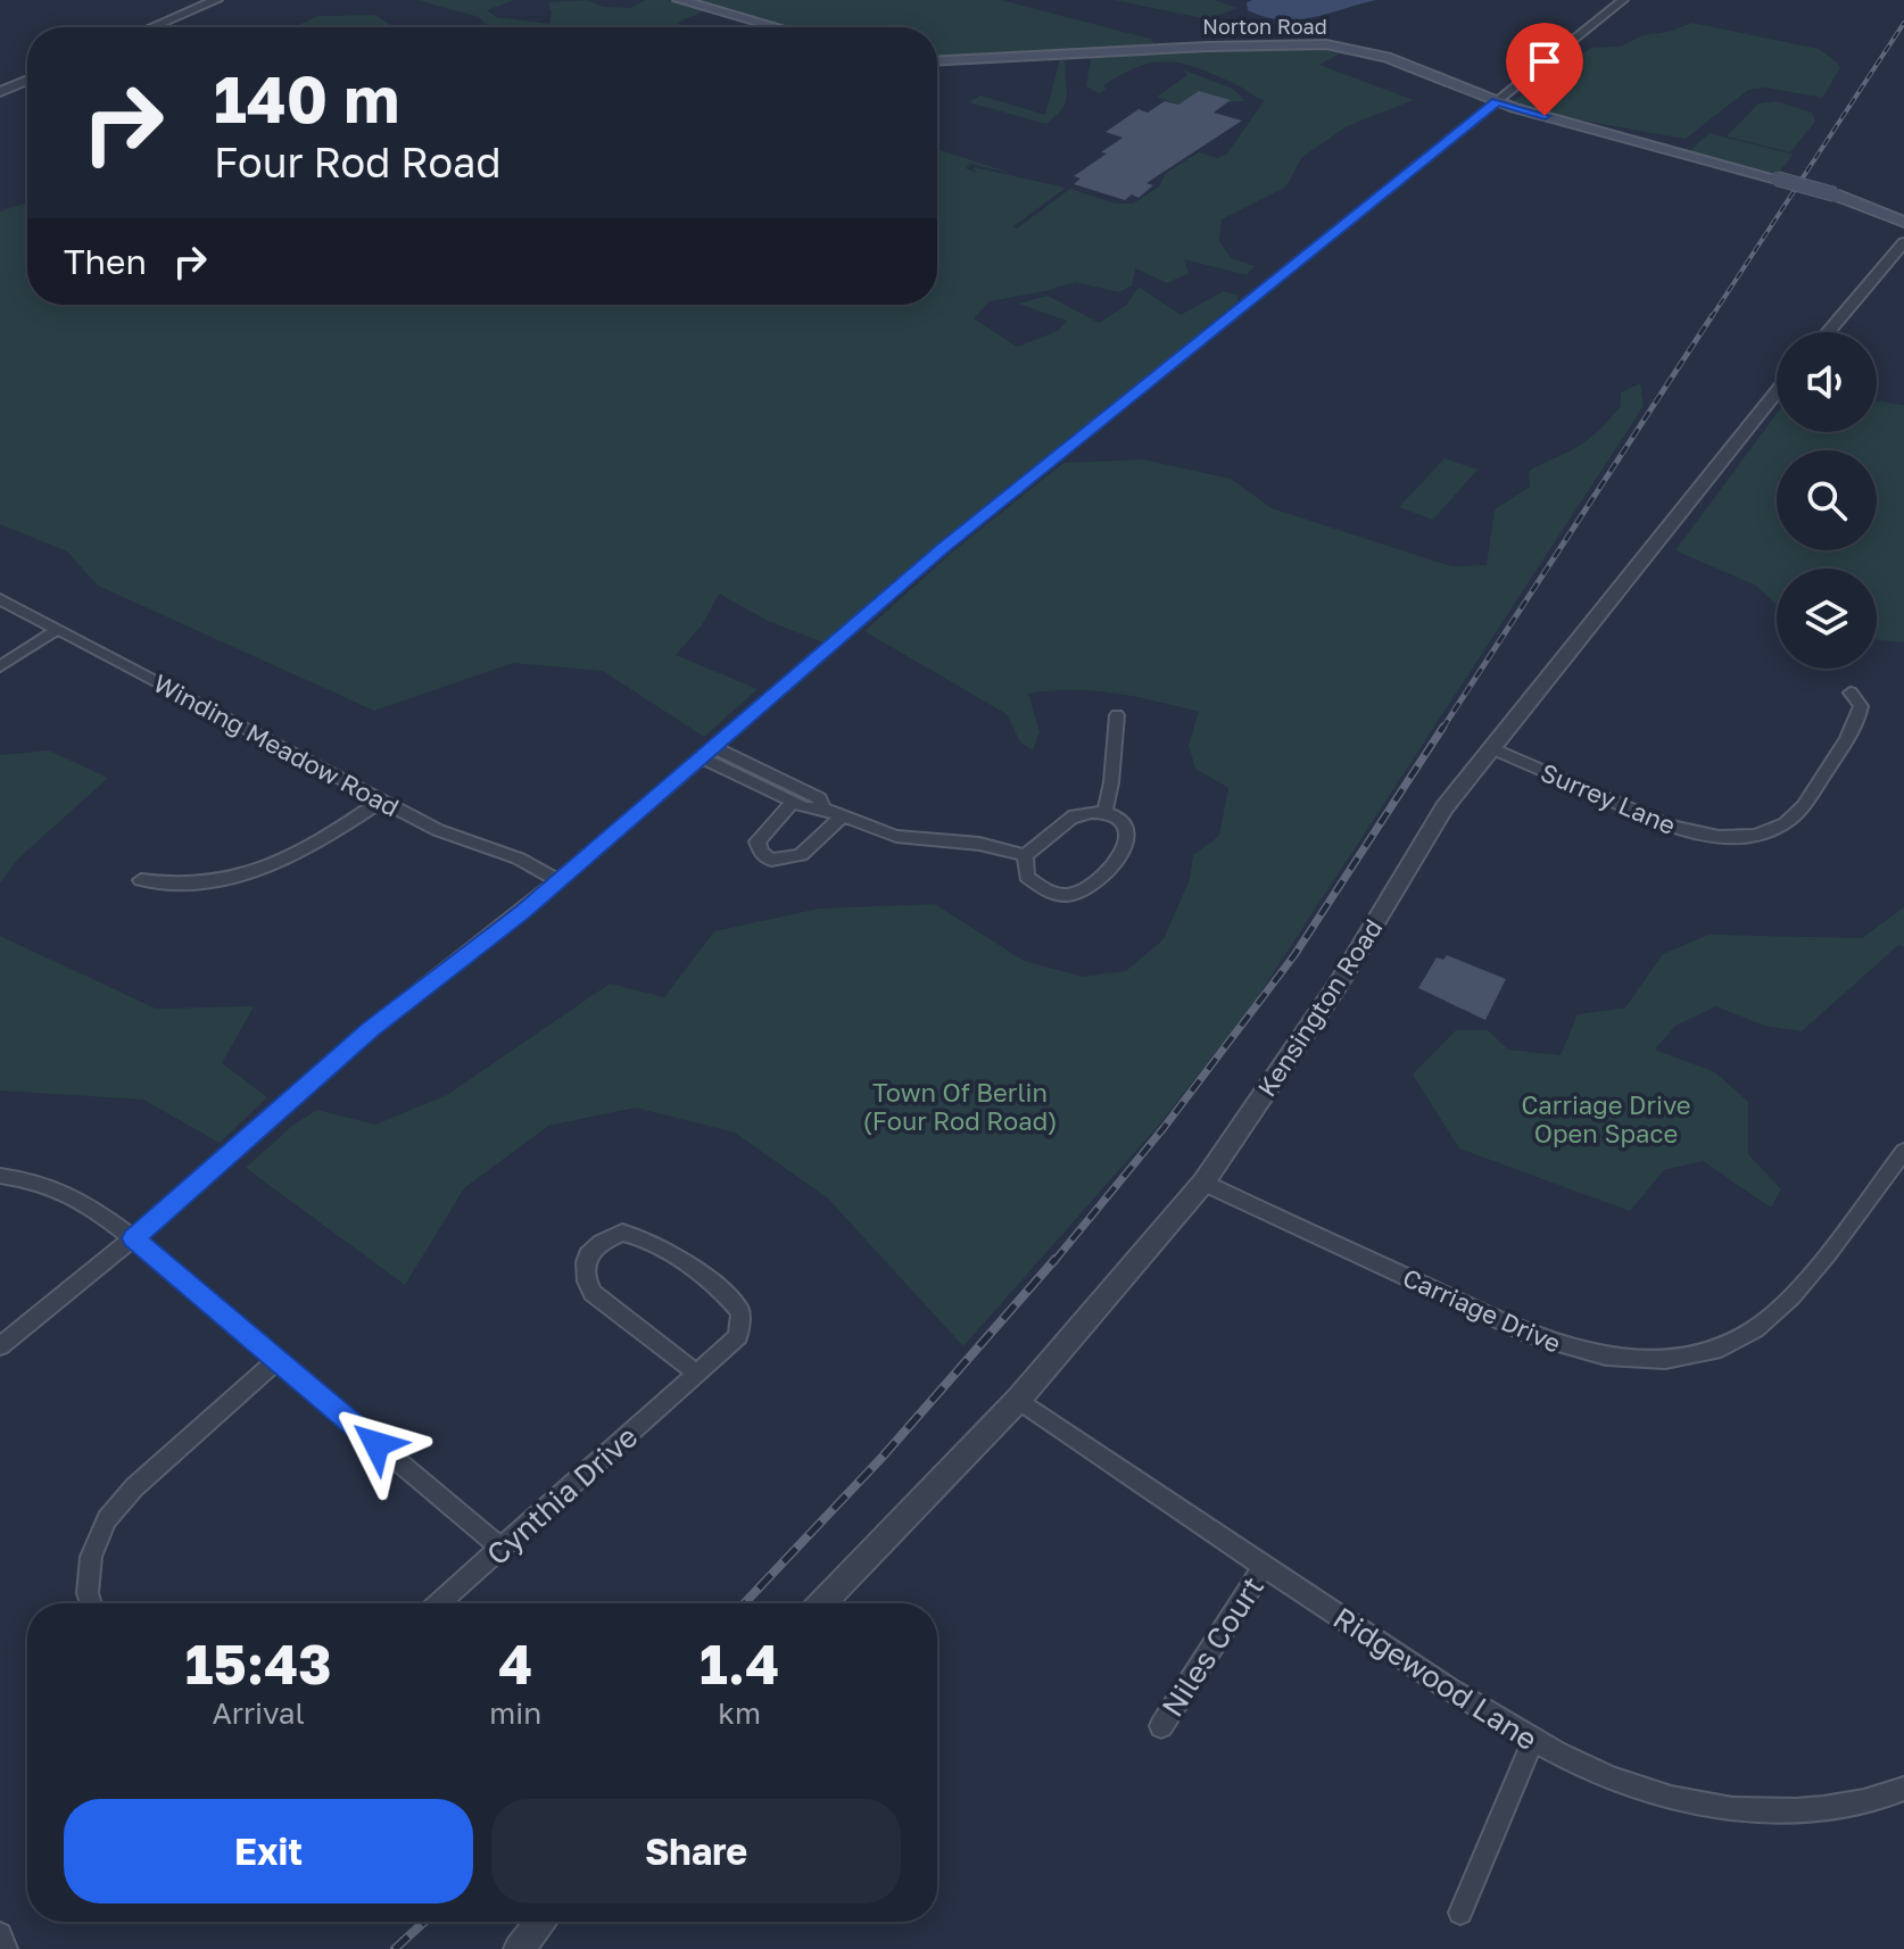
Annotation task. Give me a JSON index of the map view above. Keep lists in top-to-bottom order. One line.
{"streets":{"main road":["Norton Road"],"street":["Winding Meadow Road","Surrey Lane","Kensington Road","Carriage Drive","Cynthia Drive","Niles Court","Ridgewood Lane"]},"crossings":[["Surrey Lane","Kensington Road"],["Kensington Road","Carriage Drive"],["Kensington Road","Ridgewood Lane"],["Niles Court","Ridgewood Lane"]],"parks":["Town Of Berlin (Four Rod Road)","Carriage Drive Open Space"],"page":{"turn":["140 m","Four Rod Road"],"then":"Then","eta":["15:43","Arrival","4","min","1.4","km"],"buttons":["Exit","Share"]}}
